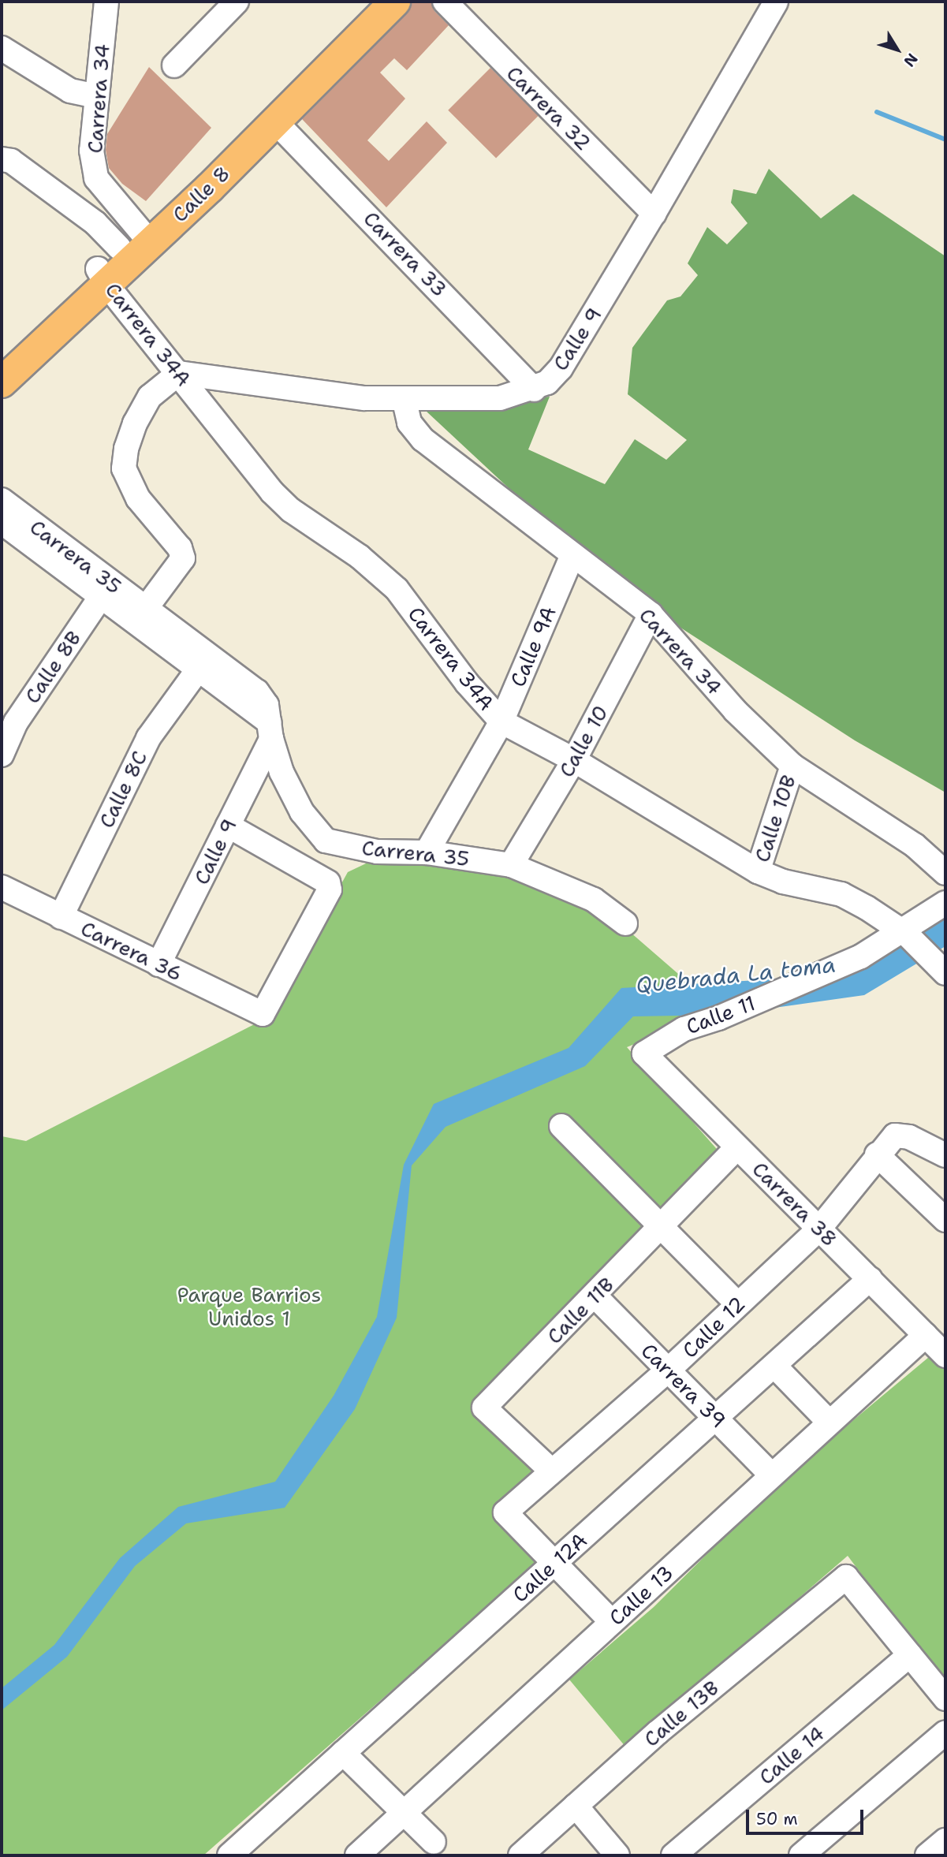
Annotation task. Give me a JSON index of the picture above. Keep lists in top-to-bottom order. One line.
{"streets":{"main road":["Calle 8"],"street":["Carrera 34","Carrera 32","Carrera 33","Carrera 34A","Calle 9","Carrera 35","Calle 9A","Calle 8B","Calle 10","Calle 8C","Calle 10B","Carrera 36","Calle 11","Carrera 38","Calle 11B","Calle 12","Carrera 39","Calle 12A","Calle 13","Calle 13B","Calle 14"]},"crossings":[["Carrera 34","Calle 8"],["Carrera 34","Calle 9"],["Carrera 34","Calle 9A"],["Carrera 34","Calle 10"],["Carrera 34","Calle 10B"],["Carrera 32","Calle 9"],["Calle 8","Carrera 33"],["Calle 8","Carrera 34A"],["Carrera 33","Calle 9"],["Carrera 34A","Calle 9"],["Carrera 34A","Calle 9A"],["Carrera 34A","Calle 10"],["Carrera 34A","Calle 10B"],["Carrera 34A","Calle 11"],["Calle 9","Carrera 35"],["Calle 9","Carrera 36"],["Carrera 35","Calle 9A"],["Carrera 35","Calle 8B"],["Carrera 35","Calle 10"],["Carrera 35","Calle 8C"],["Calle 8C","Carrera 36"],["Calle 11","Carrera 38"],["Carrera 38","Calle 11B"],["Carrera 38","Calle 12"],["Carrera 38","Calle 12A"],["Carrera 38","Calle 13"],["Calle 11B","Calle 12"],["Calle 11B","Carrera 39"],["Calle 12","Carrera 39"],["Calle 12","Calle 12A"],["Carrera 39","Calle 12A"],["Carrera 39","Calle 13"],["Calle 13B","Calle 14"]],"water":["Quebrada La toma"],"parks":["Parque Barrios Unidos 1"],"scale_bar":"50 m","north":"bottom right"}
